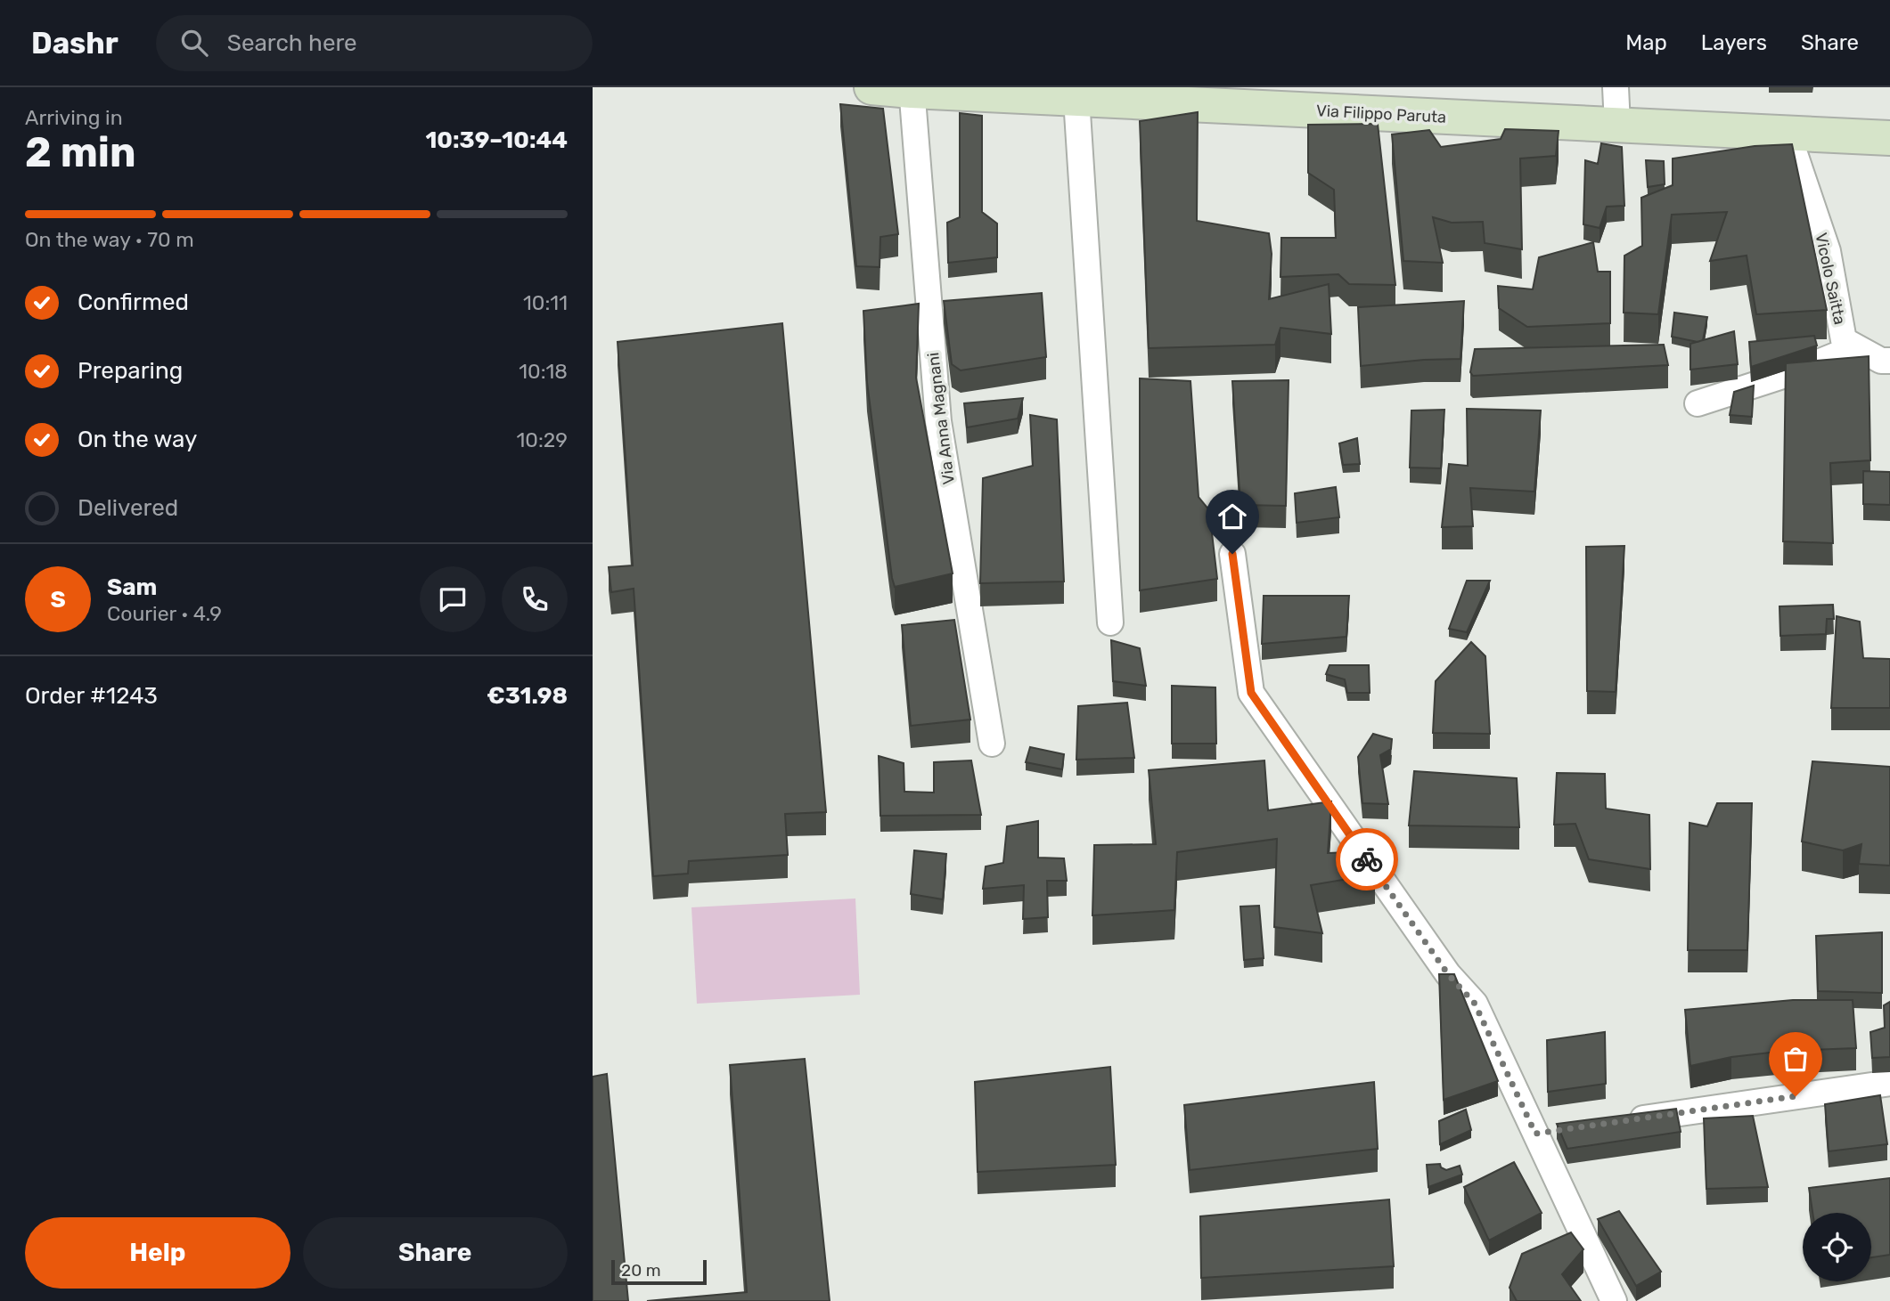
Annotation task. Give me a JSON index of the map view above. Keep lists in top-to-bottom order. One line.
{"streets":{"street":["Via Filippo Paruta","Vicolo Saitta","Via Anna Magnani"]},"crossings":[["Via Filippo Paruta","Vicolo Saitta"],["Via Filippo Paruta","Via Anna Magnani"]],"scale_bar":"20 m","page":{"header":"Dashr","search":"Search here","nav":["Map","Layers","Share"],"heading":["2 min","Arriving in","10:39–10:44"],"panel":["Sam","Courier · 4.9","Order #1243","€31.98"],"bar":"On the way · 70 m","list":[["Confirmed","10:11"],["Preparing","10:18"],["On the way","10:29"],"Delivered"],"round":"S","buttons":["Help","Share"],"scale":"20 m"}}
